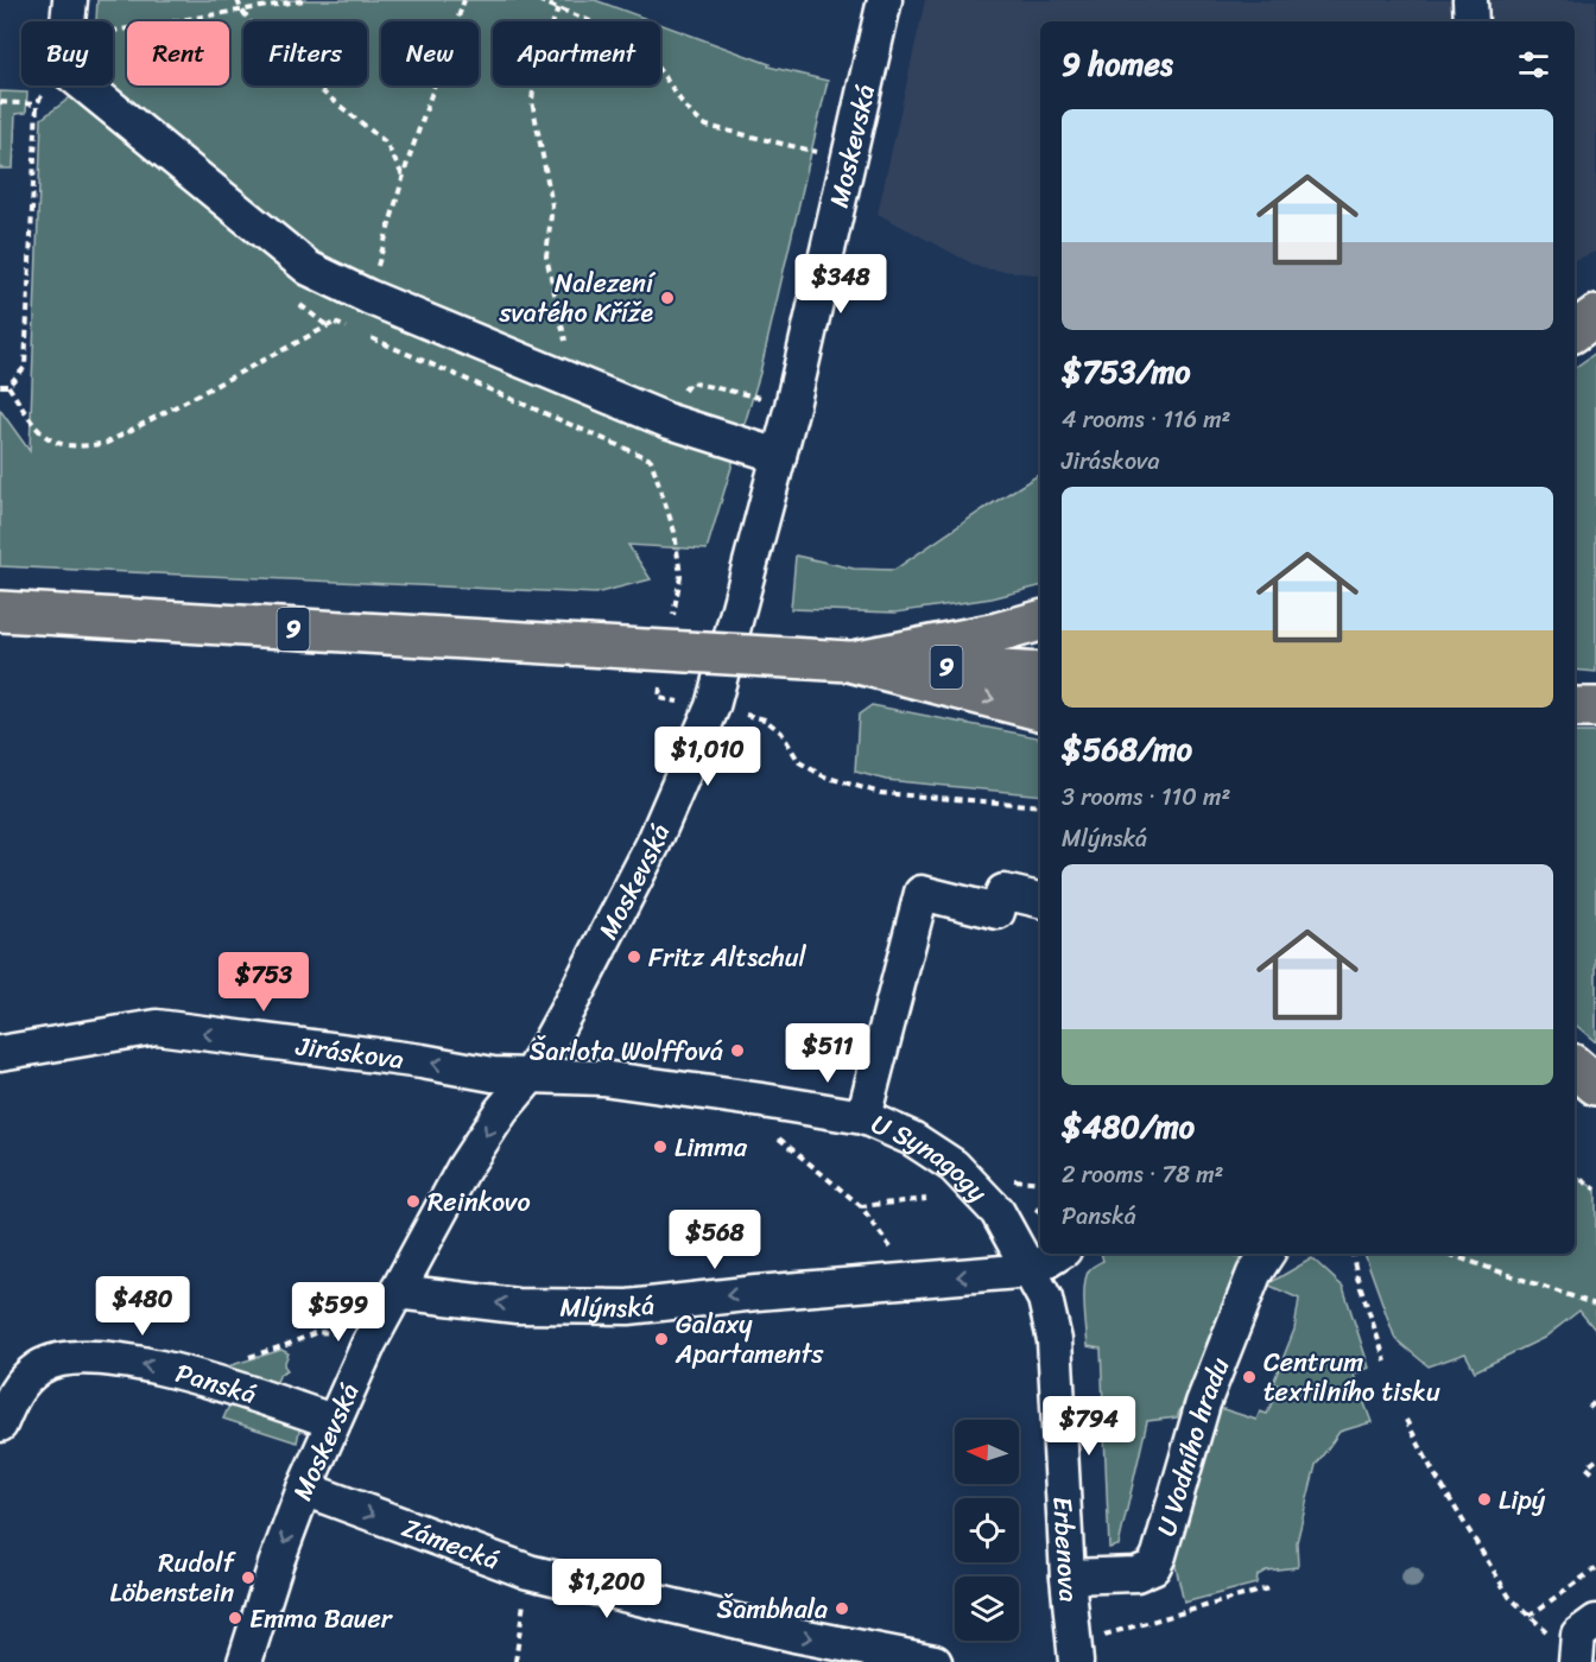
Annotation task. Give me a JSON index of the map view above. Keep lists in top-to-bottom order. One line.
{"streets":{"main road":["9"],"street":["Moskevská","Jiráskova","U Synagogy","Mlýnská","Panská","U Vodního hradu","Zámecká","Erbenova"]},"crossings":[["Moskevská","Jiráskova"],["Moskevská","U Synagogy"],["Moskevská","Mlýnská"],["Moskevská","Panská"],["Moskevská","Zámecká"],["Jiráskova","U Synagogy"],["U Synagogy","Mlýnská"],["U Synagogy","Erbenova"],["Mlýnská","Erbenova"],["U Vodního hradu","Erbenova"]],"one_way":["Jiráskova","Mlýnská","Panská","Zámecká"],"places":["Nalezení svatého Kříže","Fritz Altschul","Šarlota Wolffová","Limma","Reinkovo","Galaxy Apartaments","Centrum textilního tisku","Lipý","Rudolf Löbenstein","Šambhala","Emma Bauer"],"north":"left","page":{"chip":["Buy","Rent","Filters","New","Apartment"],"heading":"9 homes","list":[{"name":"$753/mo","note":"4 rooms · 116 m² · Jiráskova"},{"name":"$568/mo","note":"3 rooms · 110 m² · Mlýnská"},{"name":"$480/mo","note":"2 rooms · 78 m² · Panská"}],"price":["$348","$1,010","$753","$511","$568","$480","$599","$794","$1,200"]}}
